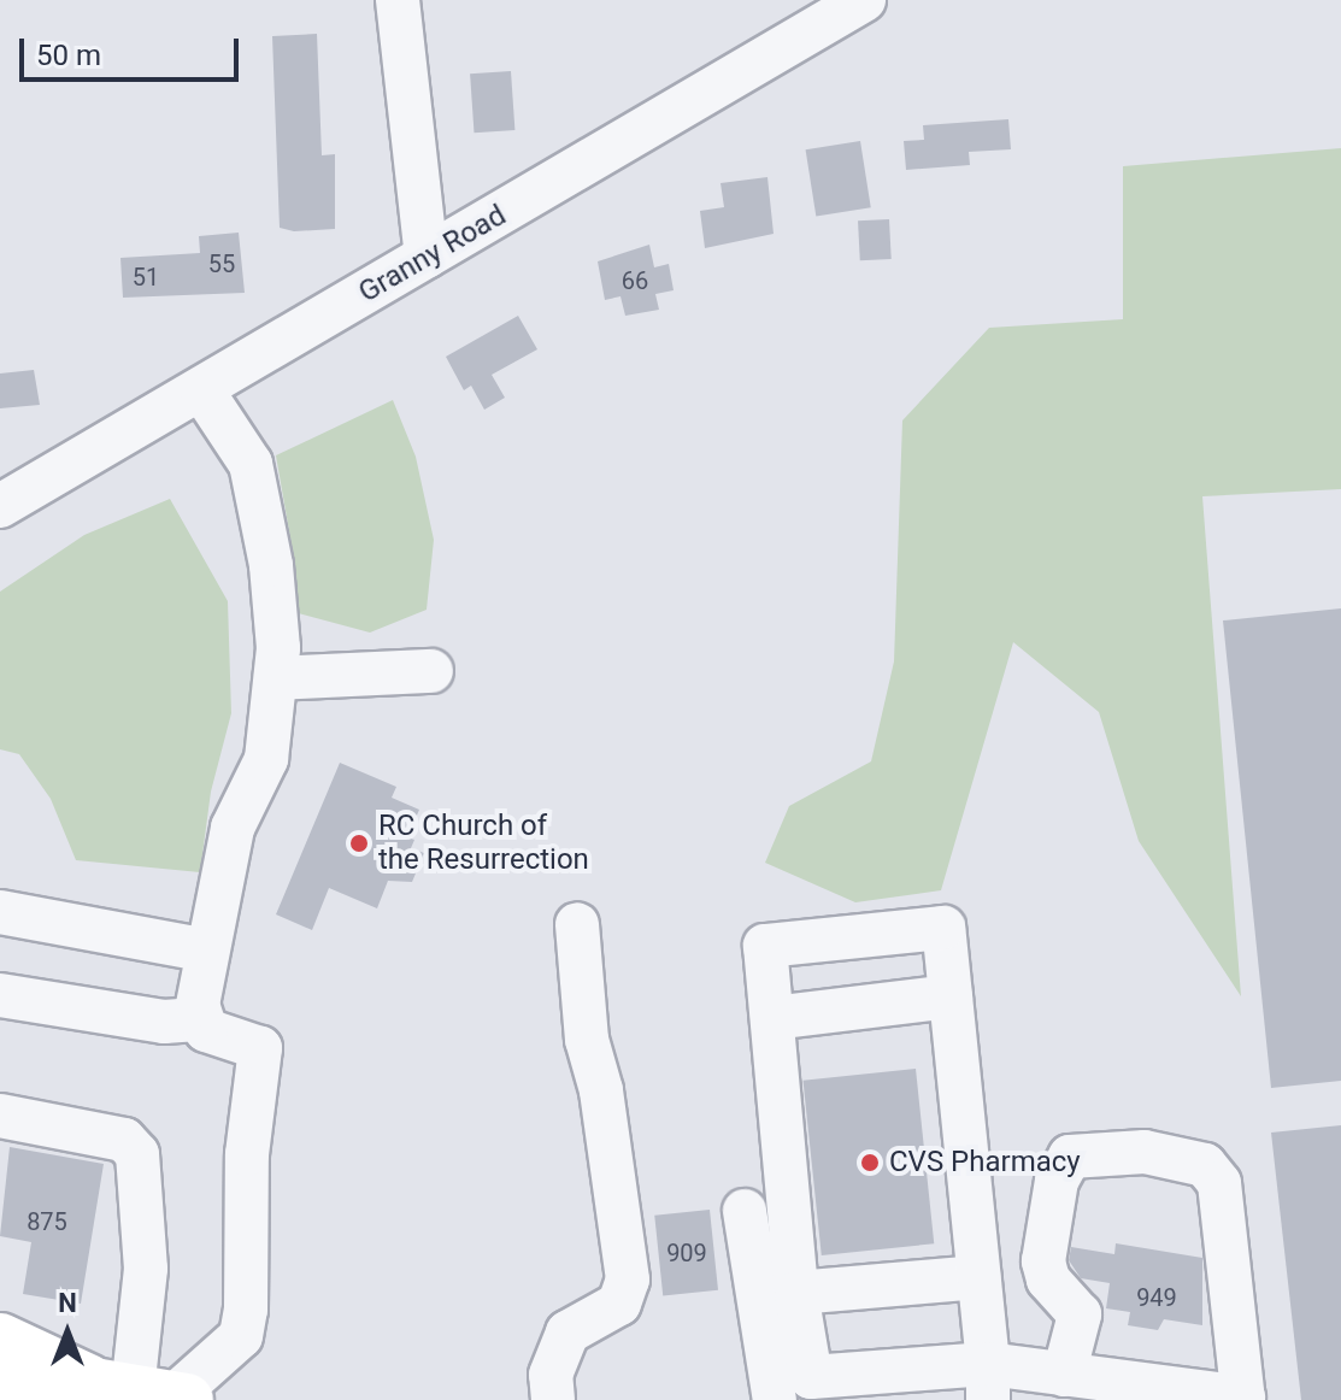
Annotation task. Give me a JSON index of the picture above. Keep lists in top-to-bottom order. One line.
{"streets":{"street":["Granny Road"]},"places":["RC Church of the Resurrection","CVS Pharmacy"],"house_numbers":["55","51","66","875","909","949"],"scale_bar":"50 m","north":"top"}
